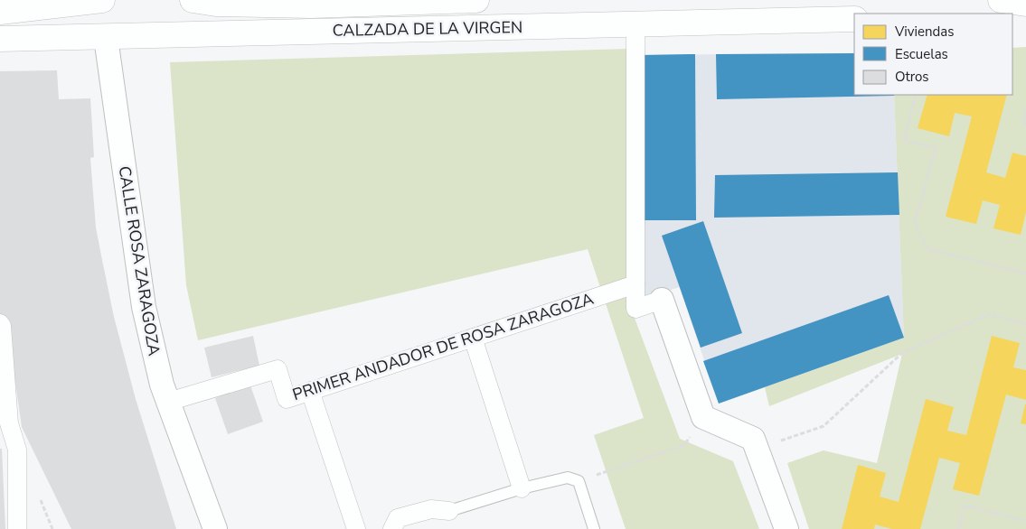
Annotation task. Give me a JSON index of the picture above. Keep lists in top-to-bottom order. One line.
{"streets":{"street":["CALZADA DE LA VIRGEN","CALLE ROSA ZARAGOZA","PRIMER ANDADOR DE ROSA ZARAGOZA"]},"crossings":[["CALZADA DE LA VIRGEN","CALLE ROSA ZARAGOZA"],["CALLE ROSA ZARAGOZA","PRIMER ANDADOR DE ROSA ZARAGOZA"]],"legend":["Viviendas","Escuelas","Otros"]}
